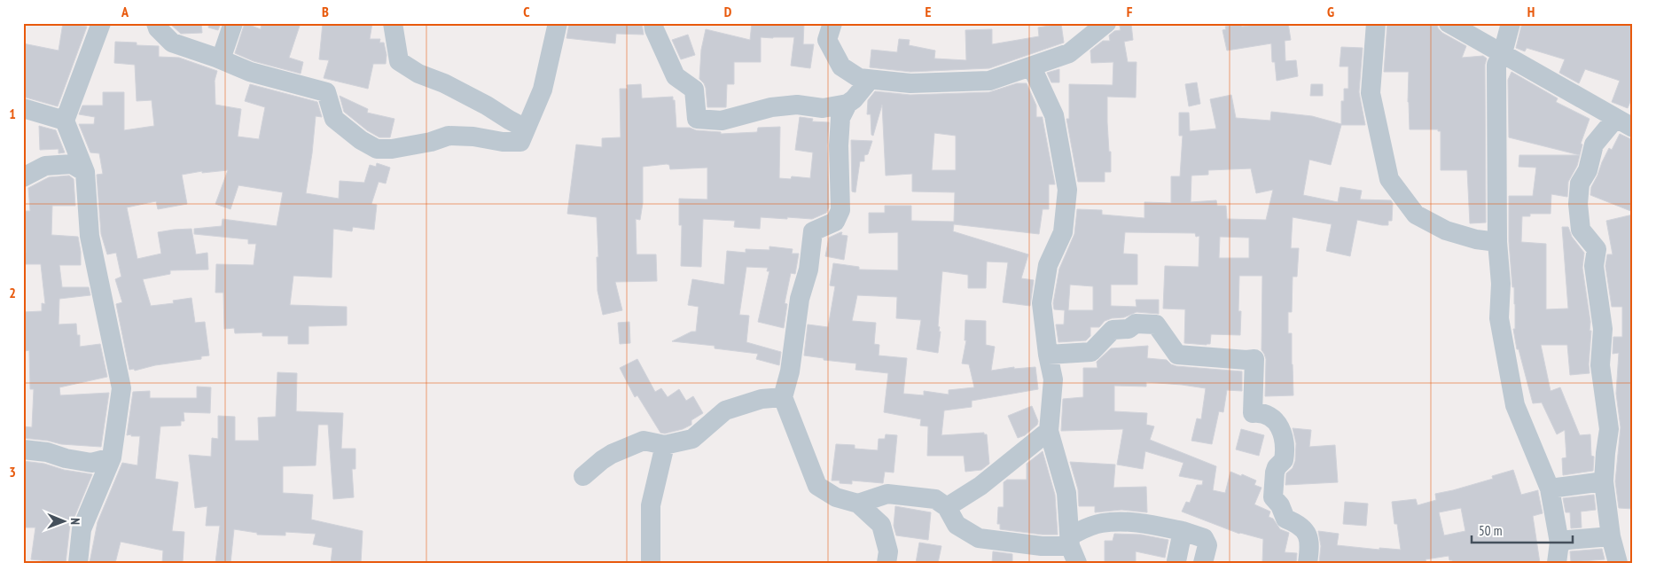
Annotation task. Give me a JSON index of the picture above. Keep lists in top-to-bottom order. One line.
{"scale_bar":"50 m","north":"right","grid":{"columns":["A","B","C","D","E","F","G","H"],"rows":["1","2","3"]}}
